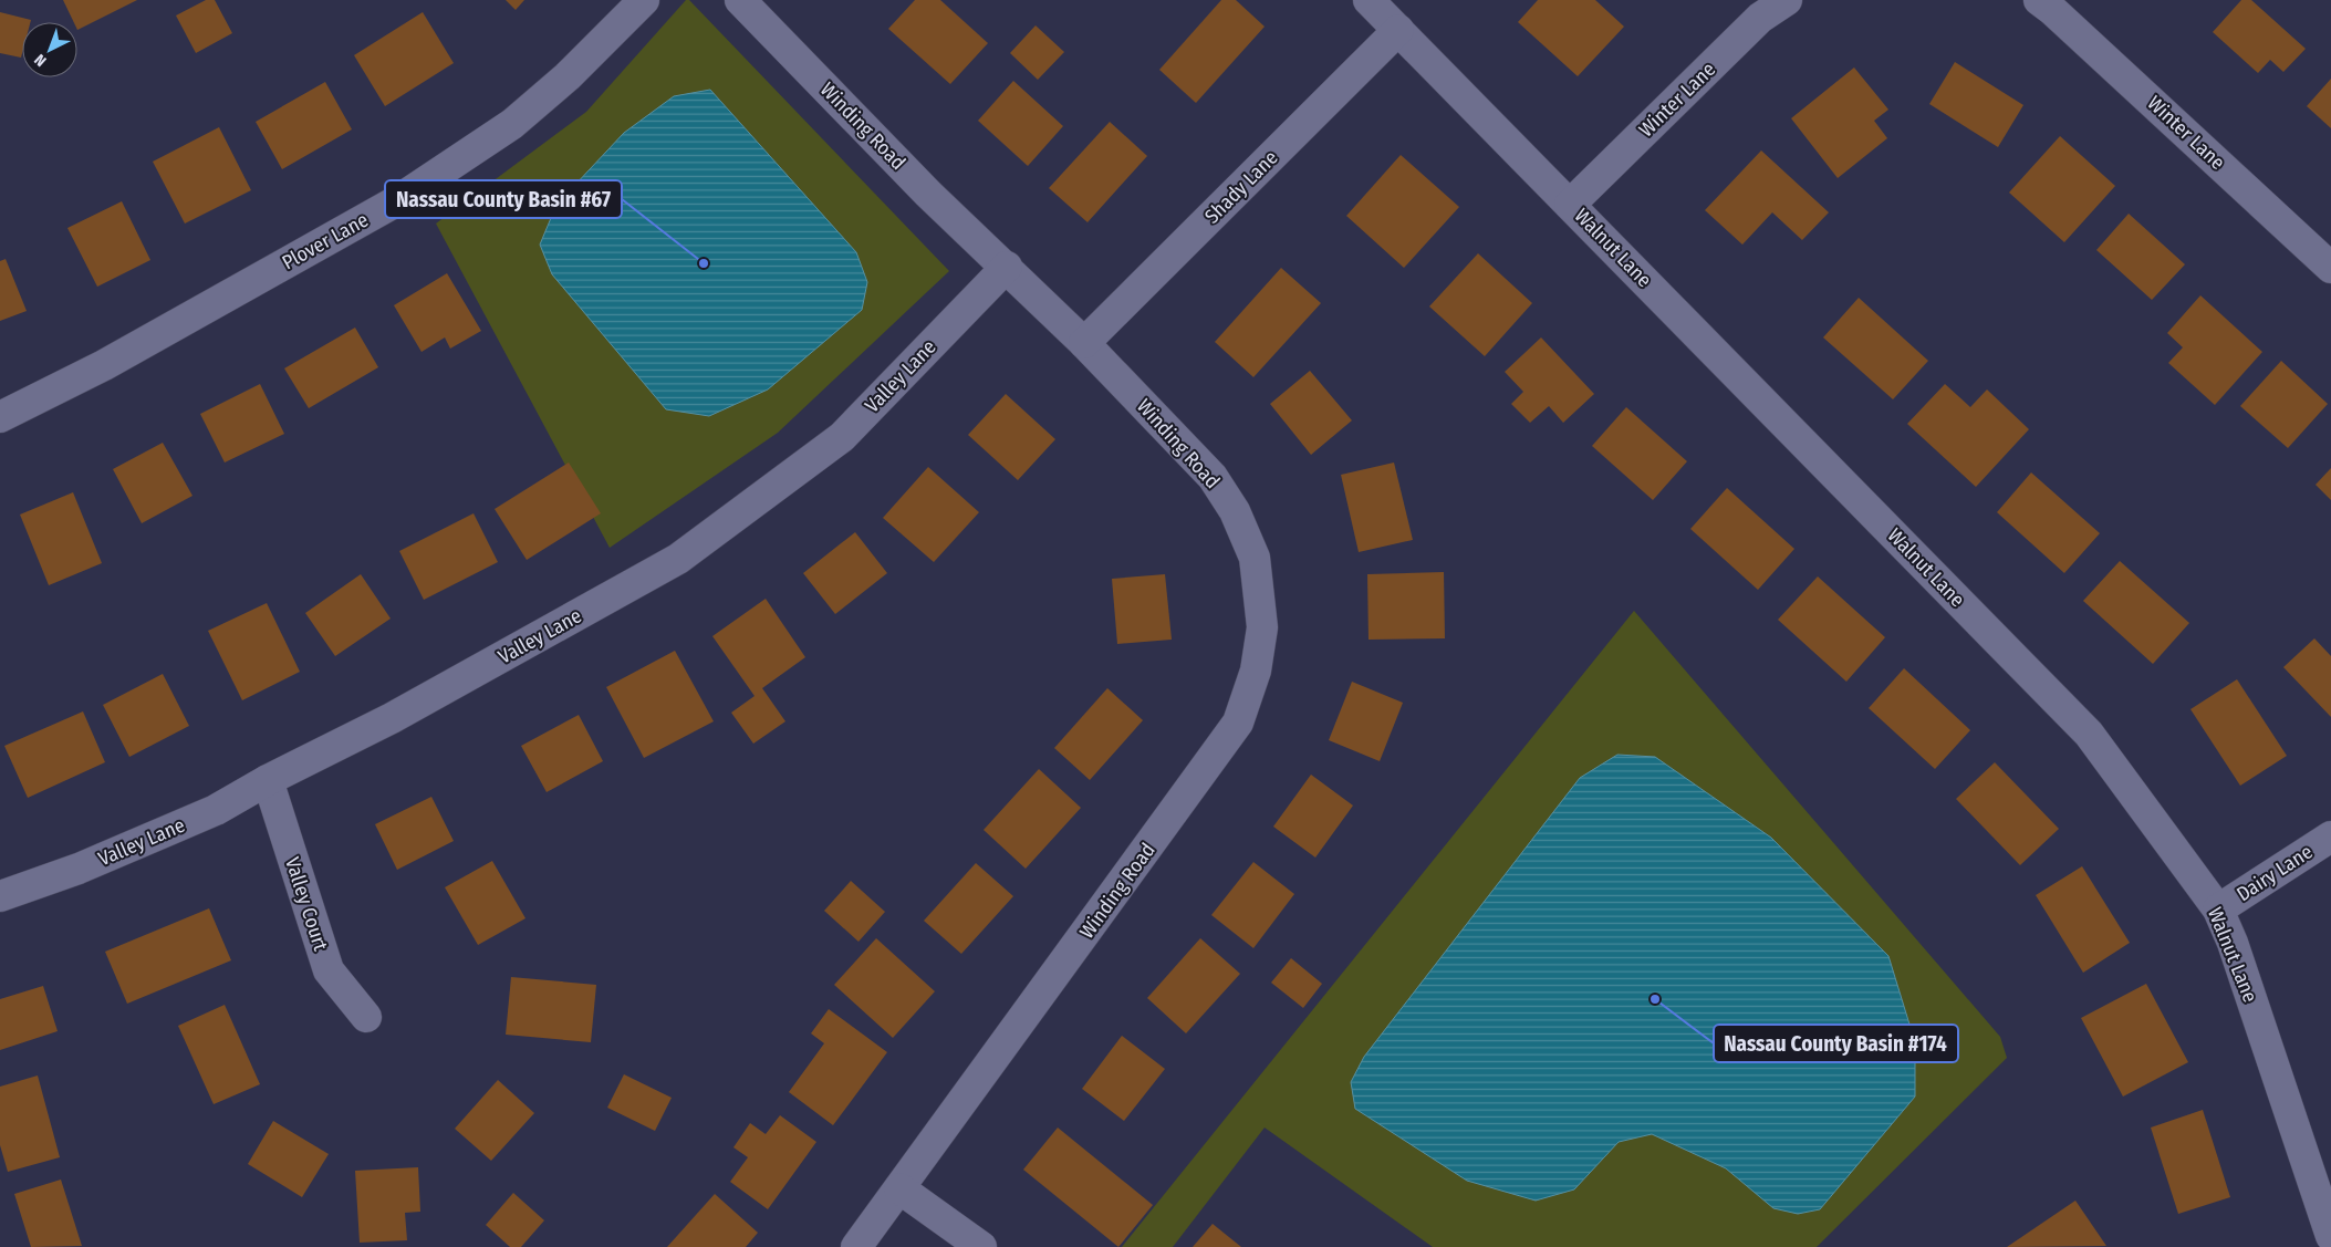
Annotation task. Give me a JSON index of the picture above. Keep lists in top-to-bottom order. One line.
{"streets":{"street":["Winter Lane","Winding Road","Shady Lane","Plover Lane","Walnut Lane","Valley Lane","Dairy Lane","Valley Court"]},"crossings":[["Winter Lane","Walnut Lane"],["Winding Road","Shady Lane"],["Winding Road","Valley Lane"],["Shady Lane","Walnut Lane"],["Walnut Lane","Dairy Lane"],["Valley Lane","Valley Court"]],"places":["Nassau County Basin #67","Nassau County Basin #174"],"north":"bottom left"}
